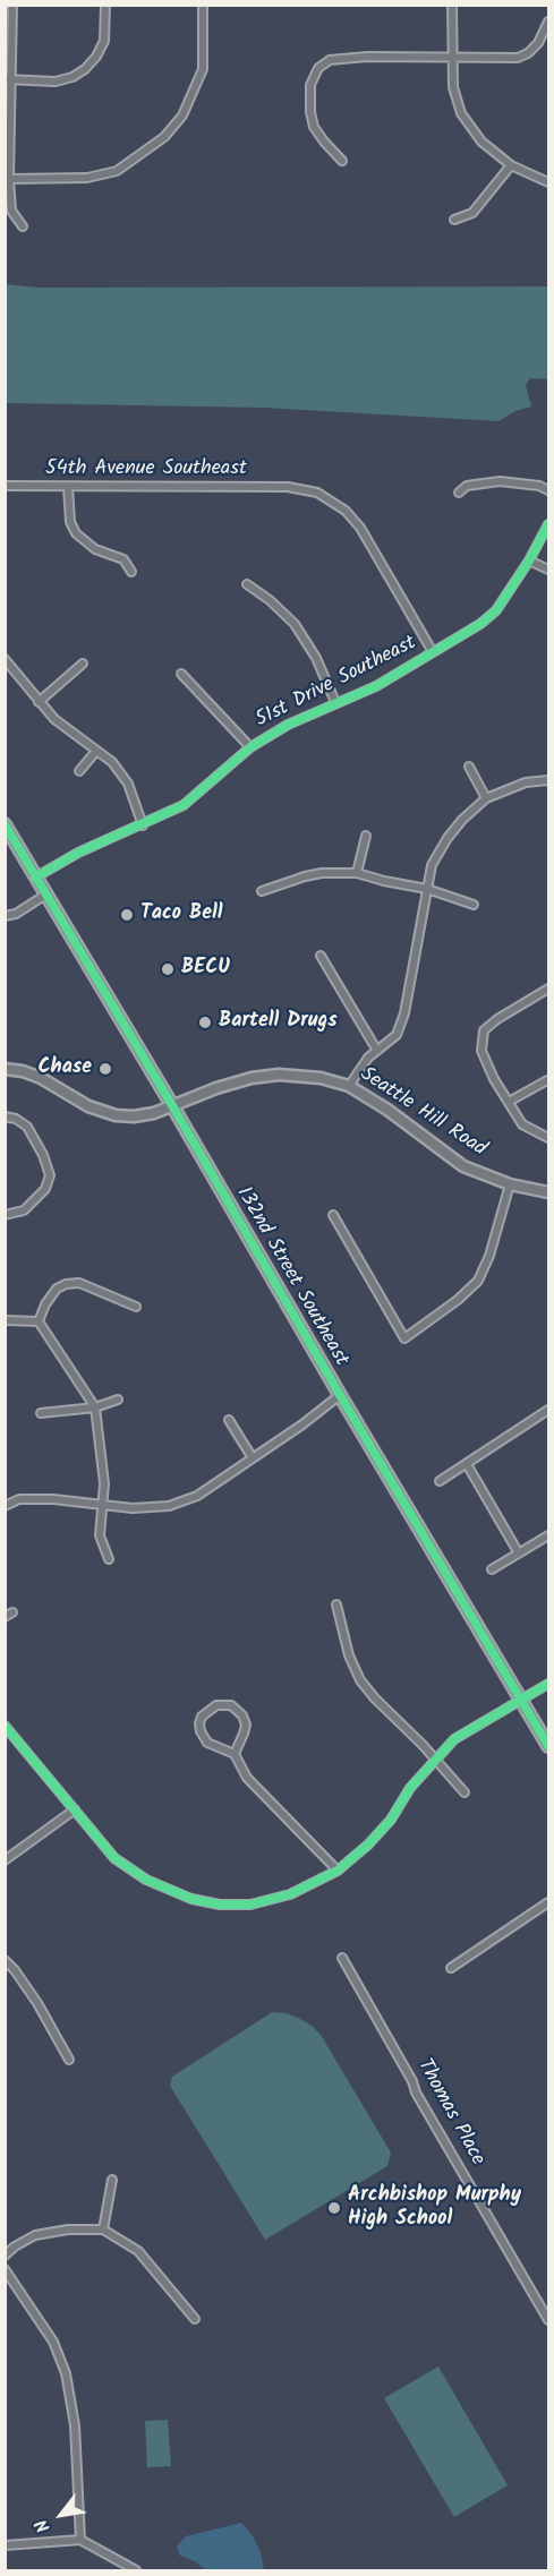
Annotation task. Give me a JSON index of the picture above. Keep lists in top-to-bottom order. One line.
{"streets":{"main road":["Seattle Hill Road","132nd Street Southeast"],"street":["54th Avenue Southeast","51st Drive Southeast","Thomas Place"]},"crossings":[["54th Avenue Southeast","51st Drive Southeast"],["51st Drive Southeast","132nd Street Southeast"],["Seattle Hill Road","132nd Street Southeast"]],"places":["Taco Bell","BECU","Bartell Drugs","Chase","Archbishop Murphy High School"],"north":"bottom left"}
